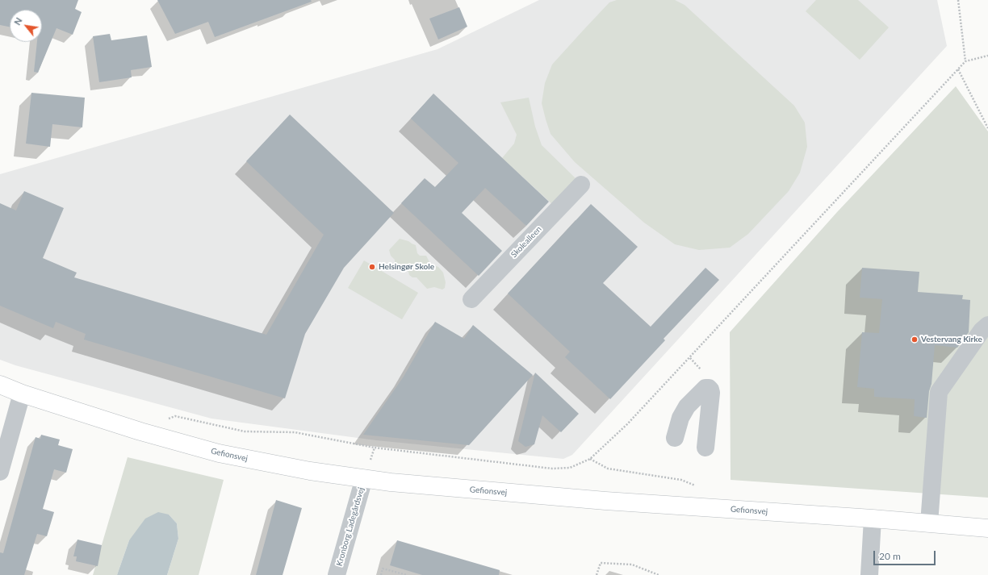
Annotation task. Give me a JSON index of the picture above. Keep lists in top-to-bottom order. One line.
{"streets":{"main road":["Gefionsvej"],"street":["Skolealleen","Kronborg Ladegårdsvej"]},"crossings":[["Gefionsvej","Kronborg Ladegårdsvej"]],"places":["Helsingør Skole","Vestervang Kirke"],"scale_bar":"20 m","north":"top left"}
